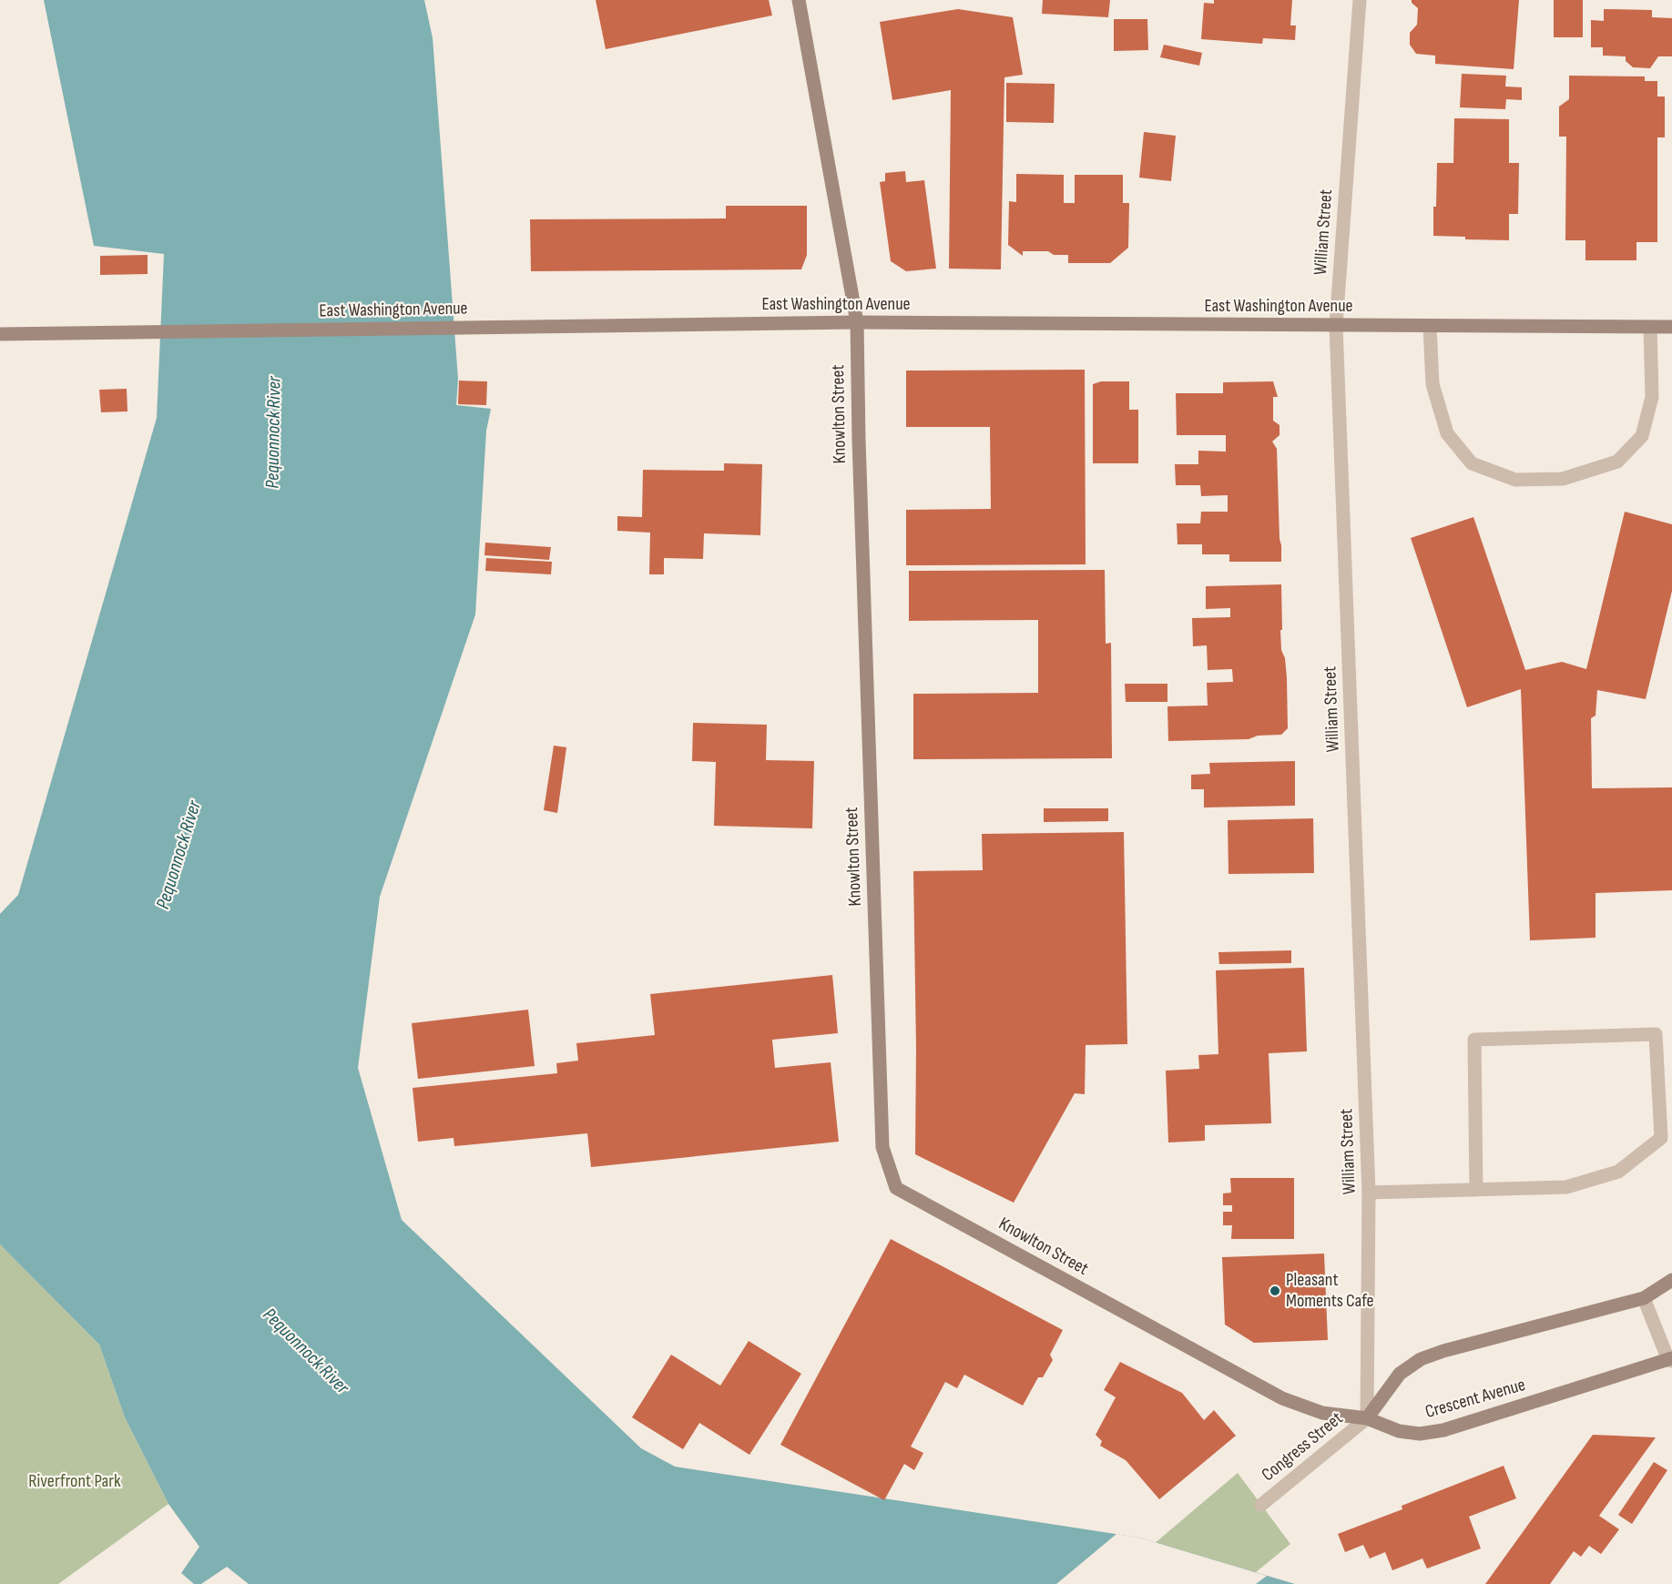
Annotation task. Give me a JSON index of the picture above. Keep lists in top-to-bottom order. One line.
{"streets":{"main road":["East Washington Avenue","Knowlton Street","Crescent Avenue"],"street":["William Street","Congress Street"]},"crossings":[["William Street","East Washington Avenue"],["William Street","Knowlton Street"],["William Street","Crescent Avenue"],["William Street","Congress Street"],["East Washington Avenue","Knowlton Street"],["Knowlton Street","Crescent Avenue"],["Knowlton Street","Congress Street"],["Crescent Avenue","Congress Street"]],"water":["Pequonnock River"],"parks":["Riverfront Park"],"places":["Pleasant Moments Cafe"]}
